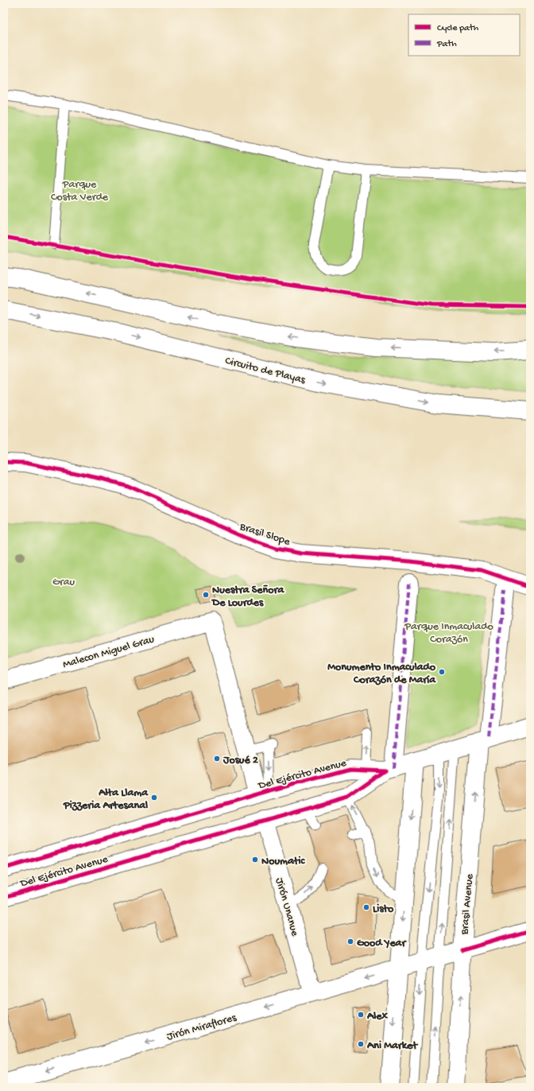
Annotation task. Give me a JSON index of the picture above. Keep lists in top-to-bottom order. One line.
{"streets":{"main road":["Circuito de Playas","Brasil Slope","Malecon Miguel Grau","Del Ejército Avenue","Brasil Avenue","Jirón Unanue","Jirón Miraflores"]},"crossings":[["Del Ejército Avenue","Jirón Unanue"],["Brasil Avenue","Jirón Miraflores"],["Jirón Unanue","Jirón Miraflores"]],"one_way":["Jirón Miraflores"],"parks":["Parque Costa Verde","Grau","Parque Inmaculado Corazón"],"places":["Nuestra Señora De Lourdes","Monumento Inmaculado Corazón de María","Josué 2","Alta Llama Pizzeria Artesanal","Noumatic","Listo","Good Year","Alex","Ani Market"],"legend":["Cycle path","Path"]}
